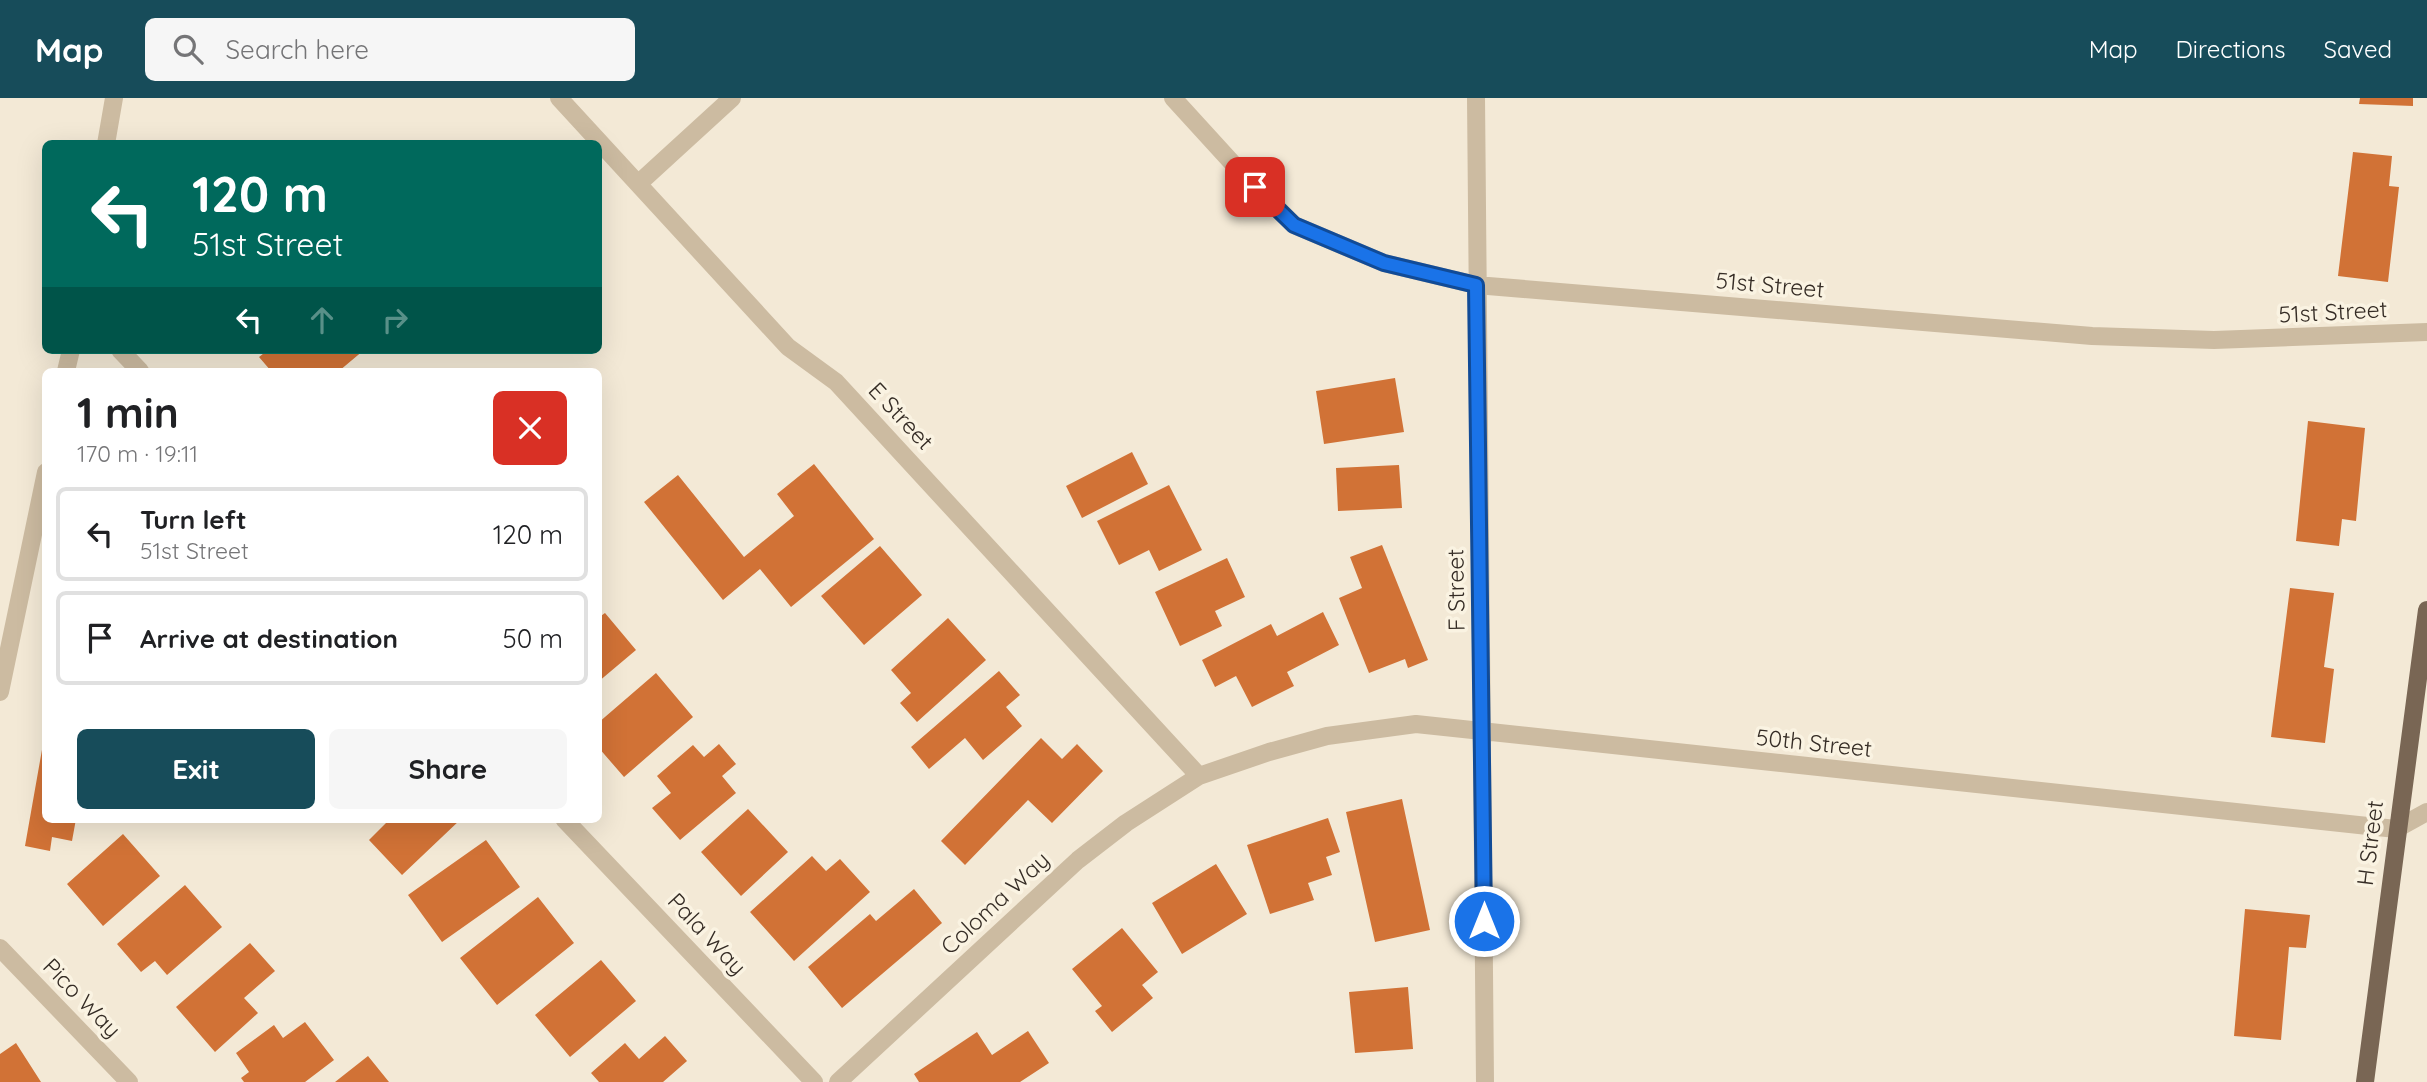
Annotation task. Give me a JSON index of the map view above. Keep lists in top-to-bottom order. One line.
{"streets":{"main road":["H Street"],"street":["51st Street","E Street","F Street","50th Street","Coloma Way","Pala Way","Pico Way"]},"crossings":[["51st Street","F Street"],["E Street","50th Street"],["E Street","Coloma Way"],["F Street","50th Street"],["50th Street","H Street"],["50th Street","Coloma Way"]],"page":{"header":"Map","search":"Search here","nav":["Map","Directions","Saved"],"turn":["120 m","51st Street"],"heading":["1 min","170 m · 19:11"],"list":[{"name":"Turn left","note":"51st Street","value":"120 m"},{"name":"Arrive at destination","value":"50 m"}],"buttons":["Exit","Share"]}}
